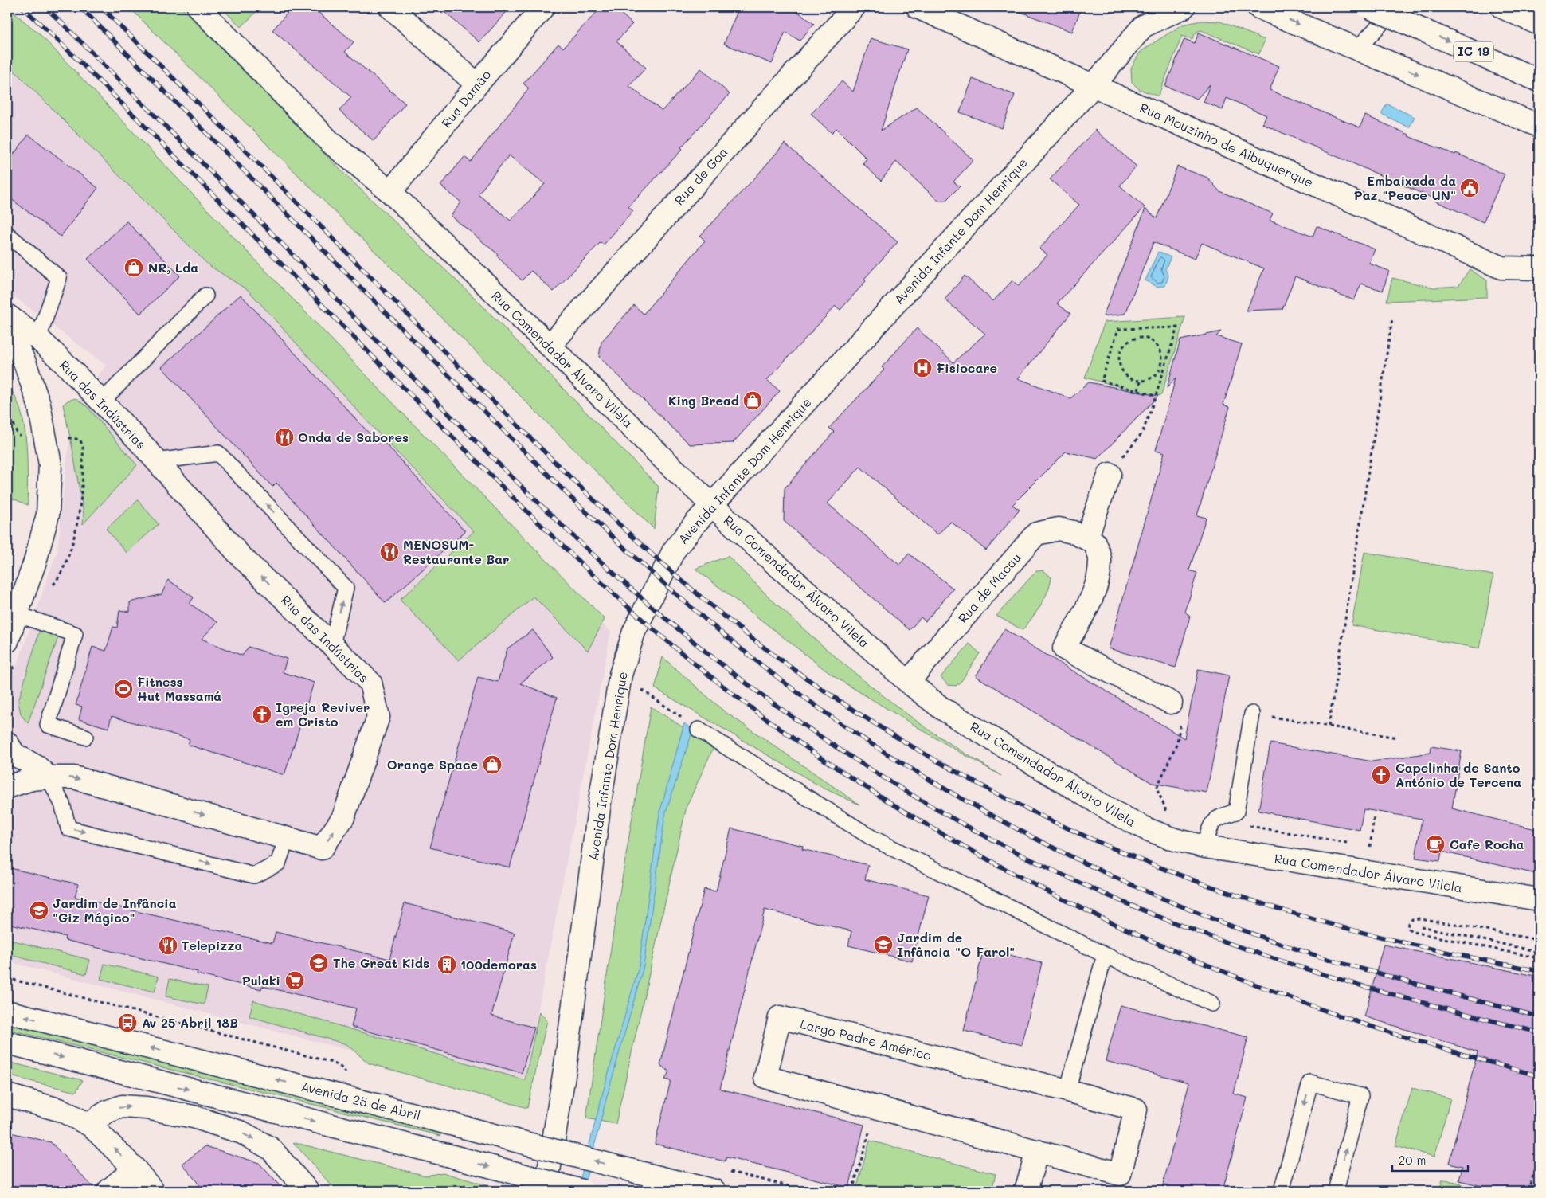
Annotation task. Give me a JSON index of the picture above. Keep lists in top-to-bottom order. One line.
{"streets":{"main road":["IC 19","Rua Damão","Rua Mouzinho de Albuquerque","Rua de Goa","Avenida Infante Dom Henrique","Rua Comendador Álvaro Vilela","Rua das Indústrias","Rua de Macau","Largo Padre Américo","Avenida 25 de Abril"]},"crossings":[["Rua Damão","Rua Comendador Álvaro Vilela"],["Rua Mouzinho de Albuquerque","Avenida Infante Dom Henrique"],["Rua de Goa","Rua Comendador Álvaro Vilela"],["Avenida Infante Dom Henrique","Rua Comendador Álvaro Vilela"],["Rua Comendador Álvaro Vilela","Rua de Macau"]],"places":{"public building":["Embaixada da Paz \"Peace UN\""],"shop":["NR, Lda","King Bread","Orange Space"],"hospital":["Fisiocare"],"restaurant":["Onda de Sabores","MENOSUM- Restaurante Bar","Telepizza"],"sports":["Fitness Hut Massamá"],"church":["Igreja Reviver em Cristo","Capelinha de Santo António de Tercena"],"cafe":["Cafe Rocha"],"school or university":["Jardim de Infância \"Giz Mágico\"","Jardim de Infância \"O Farol\"","The Great Kids"],"building":["100demoras"],"supermarket":["Pulaki"],"bus stop":["Av 25 Abril 18B"]},"scale_bar":"20 m"}
